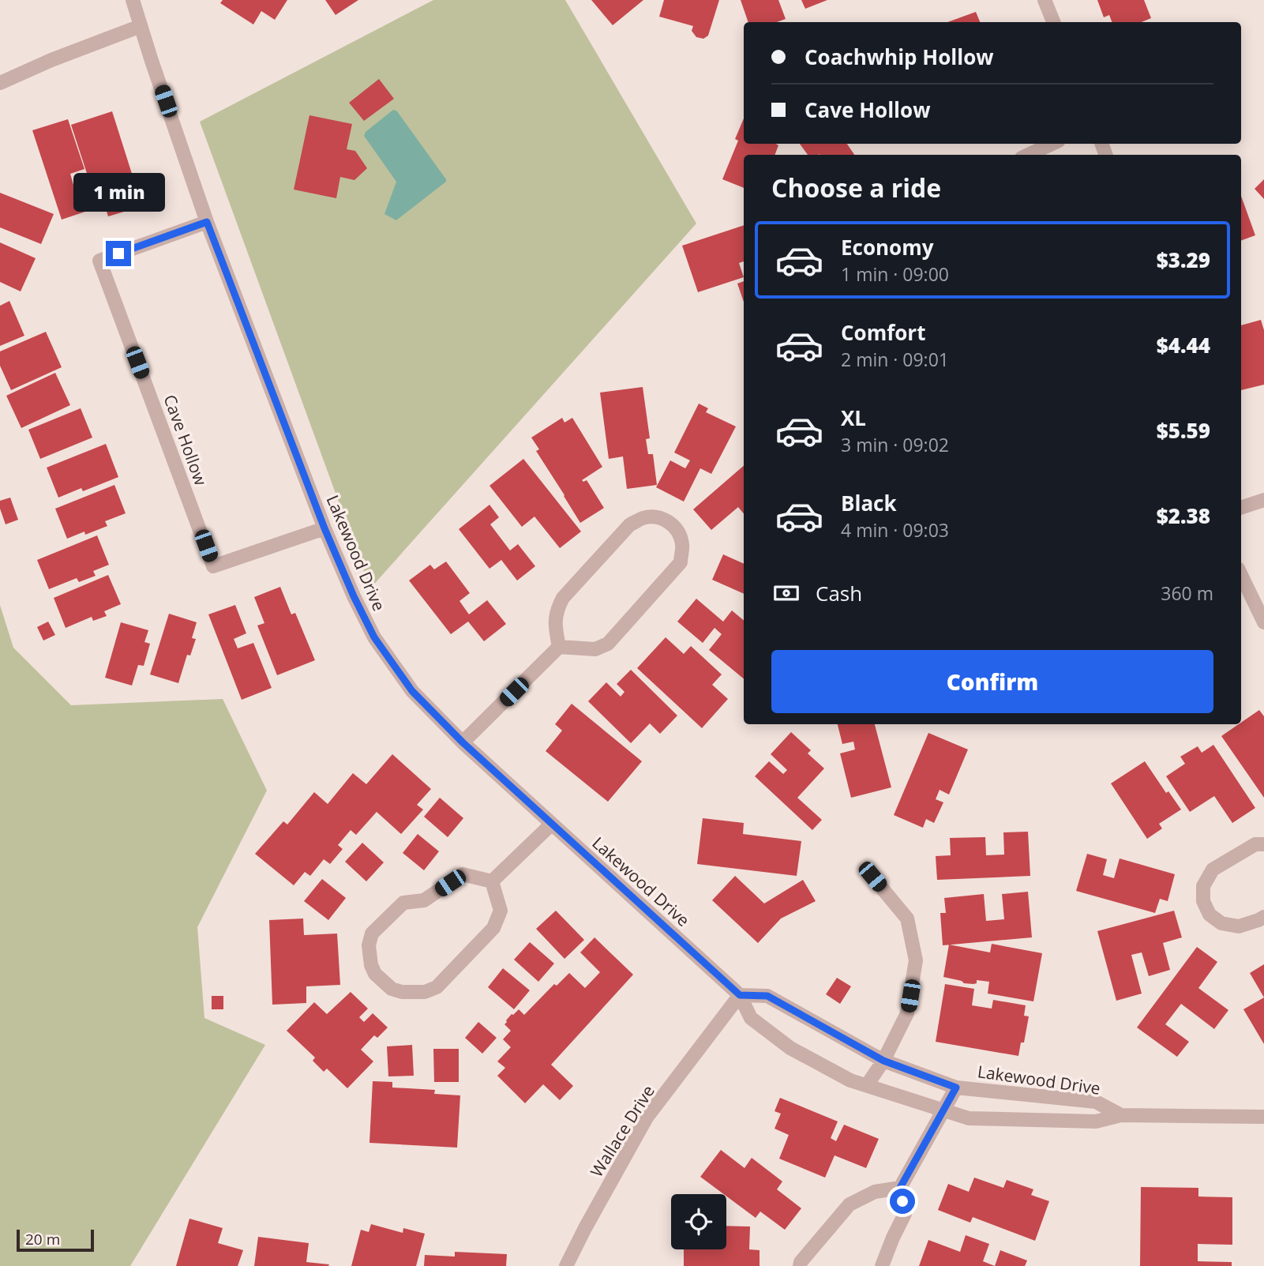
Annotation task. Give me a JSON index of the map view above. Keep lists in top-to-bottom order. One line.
{"streets":{"street":["Cave Hollow","Lakewood Drive","Wallace Drive"]},"crossings":[["Cave Hollow","Lakewood Drive"],["Lakewood Drive","Wallace Drive"]],"scale_bar":"20 m","page":{"banner":["Coachwhip Hollow","Cave Hollow"],"heading":"Choose a ride","bubble":"1 min","list":[{"name":"Economy","note":"1 min · 09:00","value":"$3.29"},{"name":"Comfort","note":"2 min · 09:01","value":"$4.44"},{"name":"XL","note":"3 min · 09:02","value":"$5.59"},{"name":"Black","note":"4 min · 09:03","value":"$2.38"}],"pay":["Cash","360 m"],"buttons":"Confirm","scale":"20 m"}}
